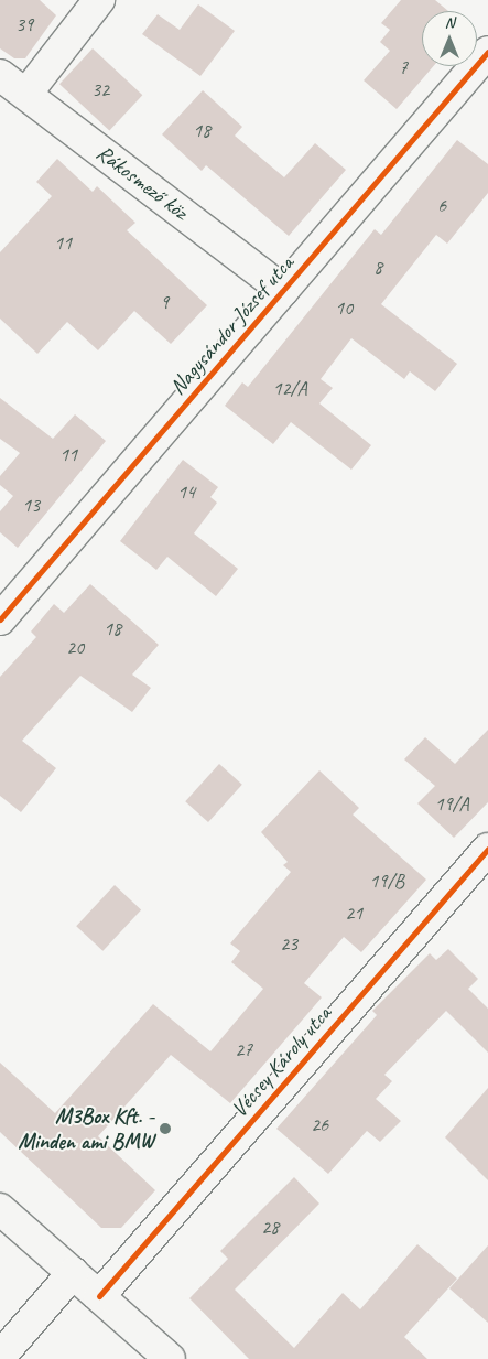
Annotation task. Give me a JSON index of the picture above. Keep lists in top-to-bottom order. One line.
{"streets":{"street":["Rákosmező köz","Nagysándor József utca","Vécsey Károly utca"]},"crossings":[["Rákosmező köz","Nagysándor József utca"]],"places":["M3Box Kft. - Minden ami BMW"],"house_numbers":["39","7","32","18","6","11","8","9","10","12/A","11","14","13","18","20","19/A","19/B","21","23","27","26","28"],"north":"top"}
